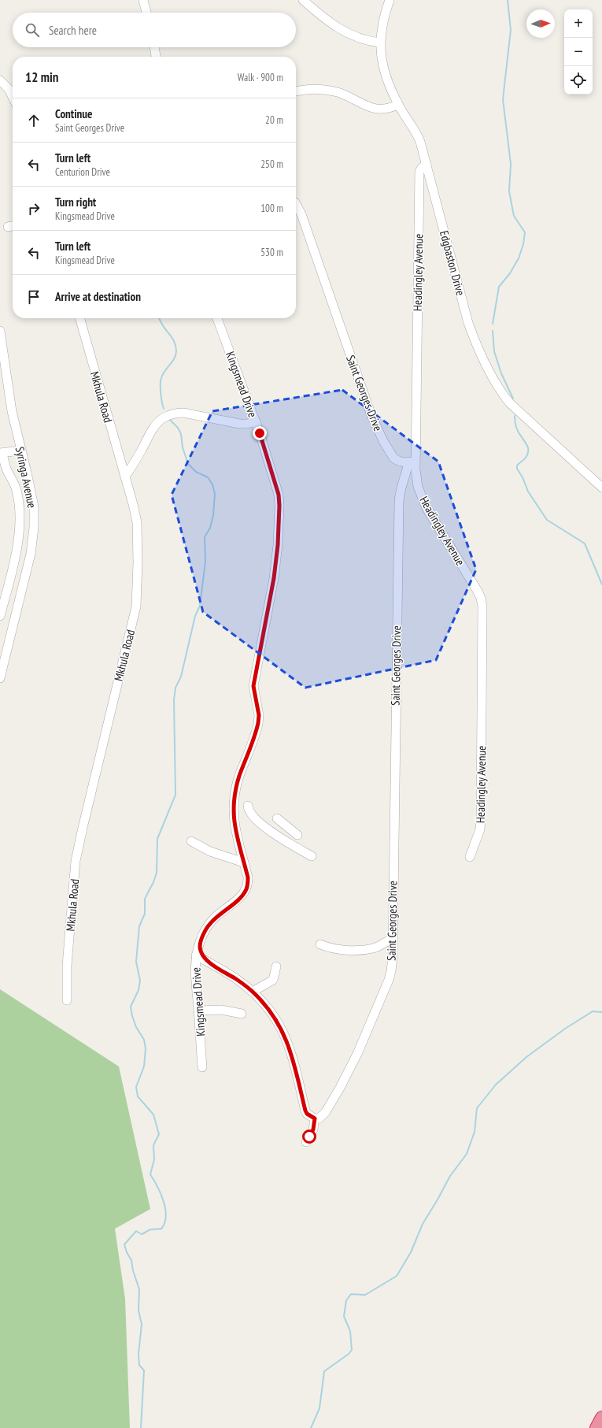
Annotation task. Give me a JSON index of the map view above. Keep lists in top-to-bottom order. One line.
{"streets":{"street":["Edgbaston Drive","Headingley Avenue","Kingsmead Drive","Saint Georges Drive","Mkhula Road","Syringa Avenue"]},"crossings":[["Edgbaston Drive","Headingley Avenue"],["Headingley Avenue","Saint Georges Drive"]],"north":"right","page":{"map_buttons":["+","−"],"search":"Search here","heading":["12 min","Walk · 900 m"],"list":[["Continue","Saint Georges Drive","20 m"],["Turn left","Centurion Drive","250 m"],["Turn right","Kingsmead Drive","100 m"],["Turn left","Kingsmead Drive","530 m"],"Arrive at destination"]}}
